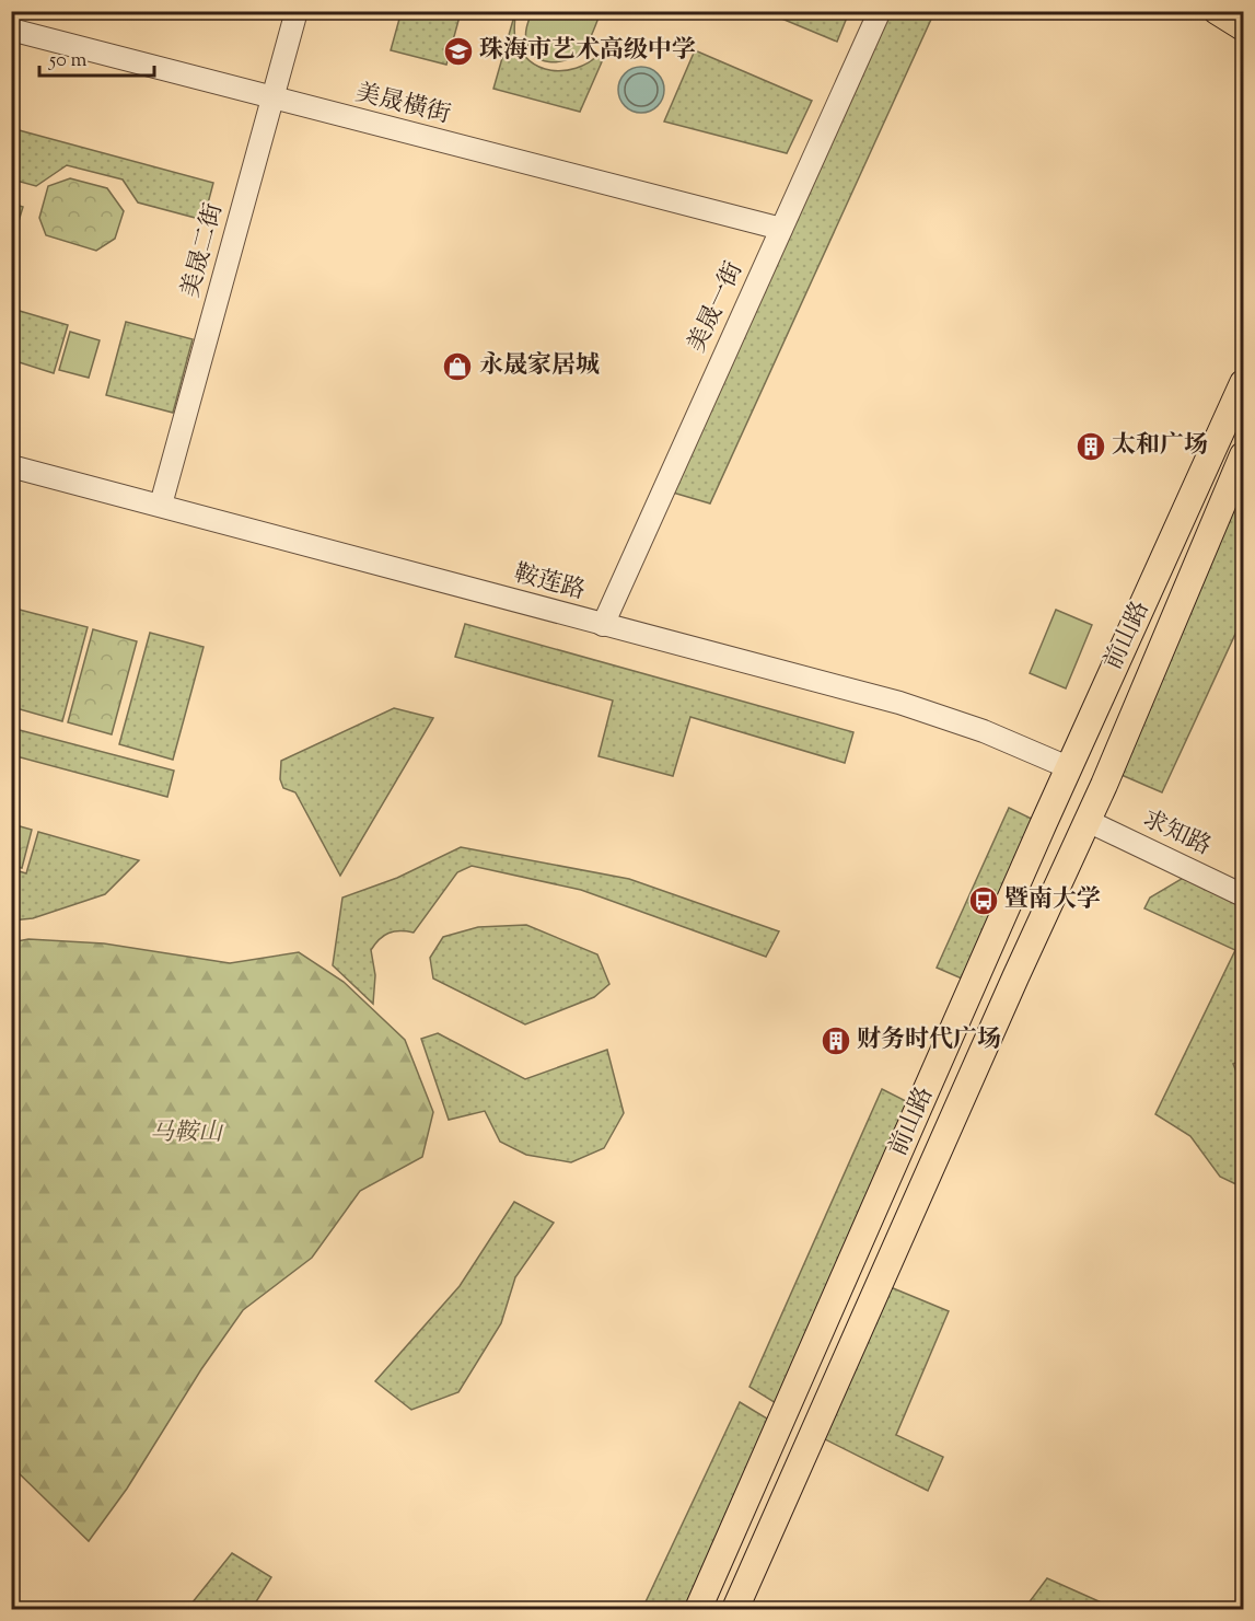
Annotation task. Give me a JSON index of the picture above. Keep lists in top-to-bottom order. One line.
{"streets":{"main road":["前山路"],"street":["美晟橫街","美晟二街","美晟一街","鞍莲路","求知路"]},"crossings":[["美晟橫街","美晟二街"],["美晟橫街","美晟一街"],["美晟二街","鞍莲路"],["美晟一街","鞍莲路"],["鞍莲路","前山路"],["前山路","求知路"]],"parks":["马鞍山"],"places":{"school or university":["珠海市艺术高级中学"],"shop":["永晟家居城"],"building":["太和广场","财务时代广场"],"bus stop":["暨南大学"]},"scale_bar":"50 m"}
